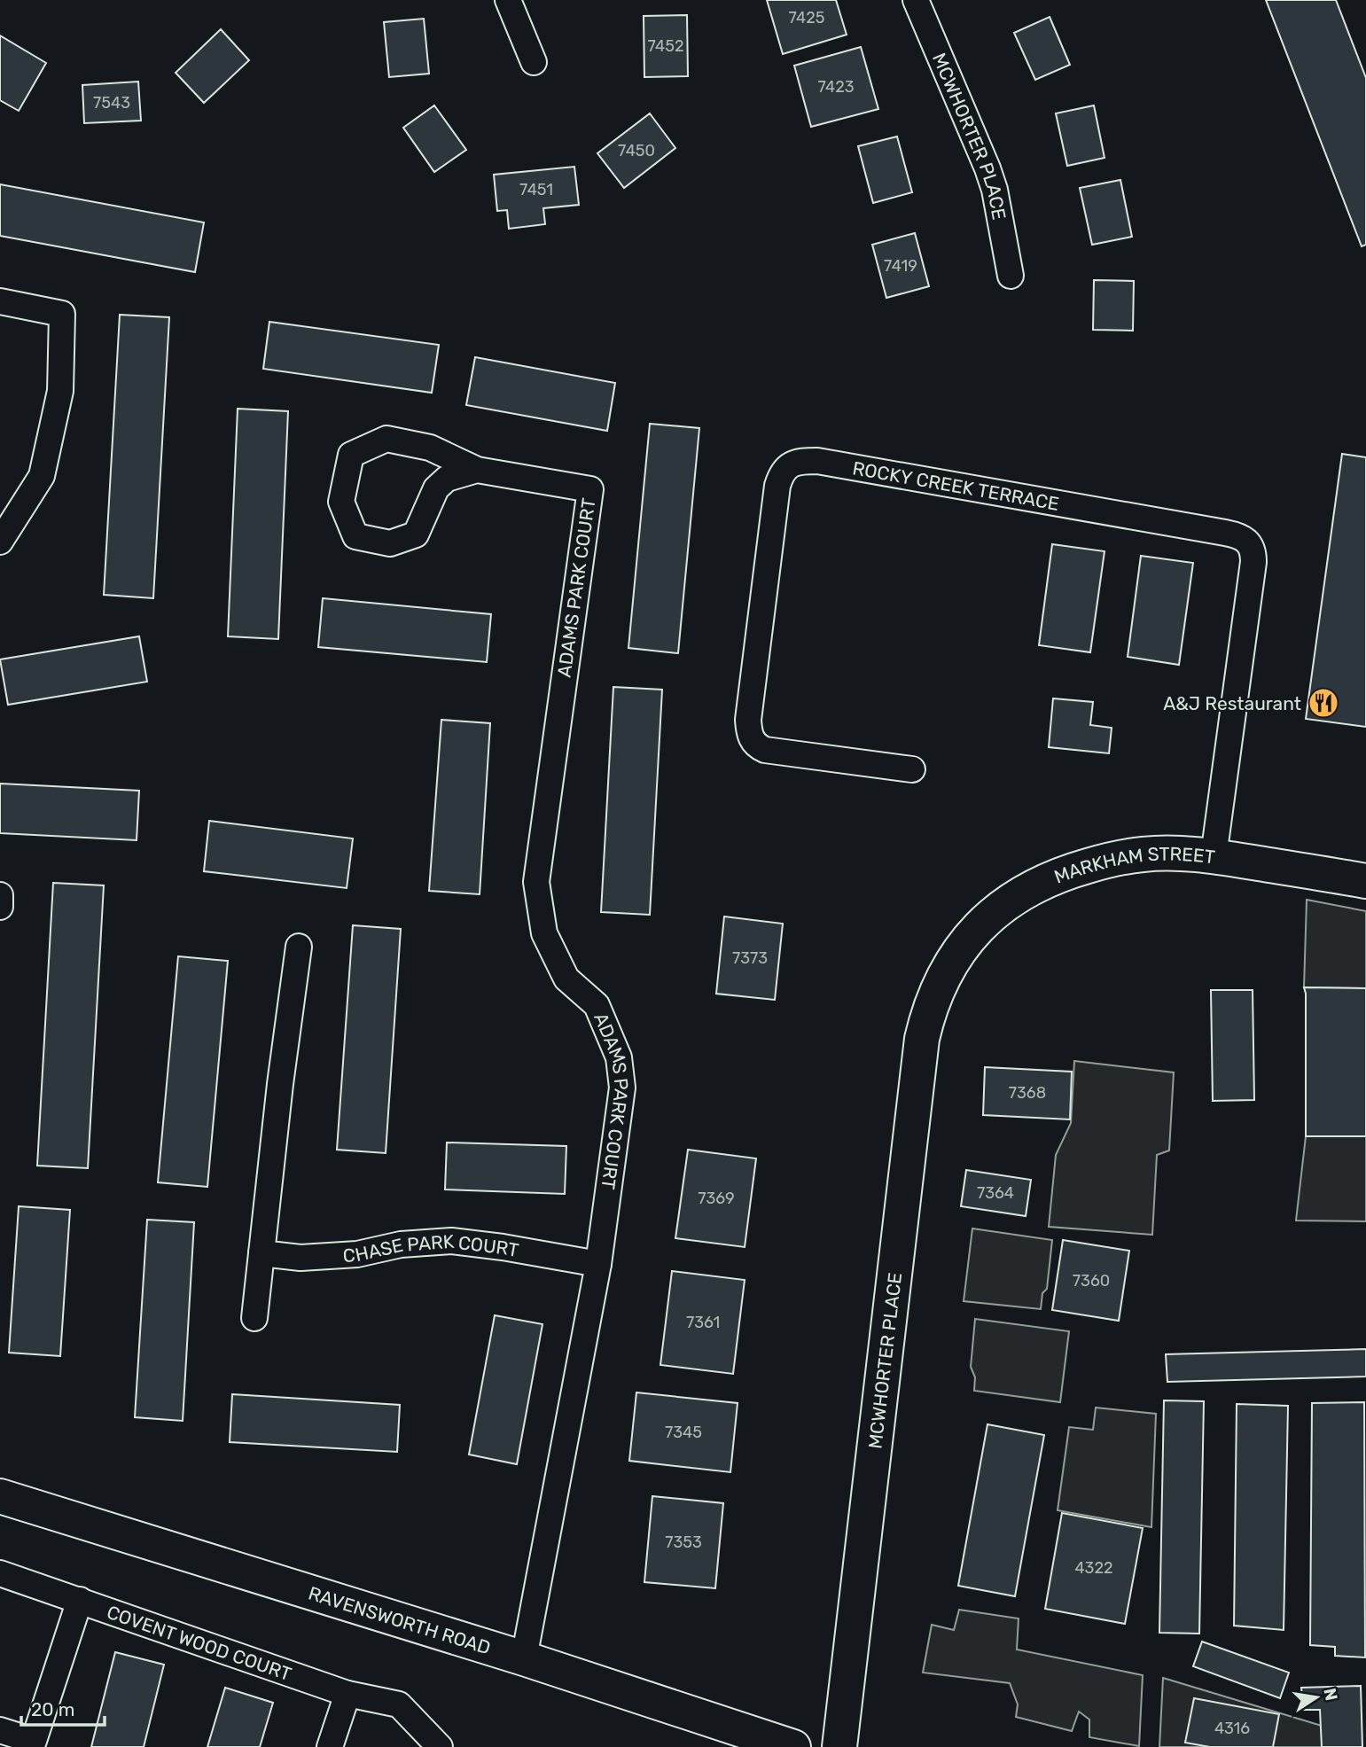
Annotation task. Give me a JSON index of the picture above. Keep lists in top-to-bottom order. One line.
{"streets":{"street":["MCWHORTER PLACE","ROCKY CREEK TERRACE","ADAMS PARK COURT","MARKHAM STREET","CHASE PARK COURT","RAVENSWORTH ROAD","COVENT WOOD COURT"]},"crossings":[["MCWHORTER PLACE","MARKHAM STREET"],["ROCKY CREEK TERRACE","MARKHAM STREET"],["ADAMS PARK COURT","CHASE PARK COURT"],["ADAMS PARK COURT","RAVENSWORTH ROAD"]],"places":{"restaurant":["A&J Restaurant"]},"house_numbers":["7425","7452","7423","7543","7450","7451","7419","7373","7368","7364","7369","7360","7361","7345","7353","4322","4316"],"scale_bar":"20 m","north":"right"}
